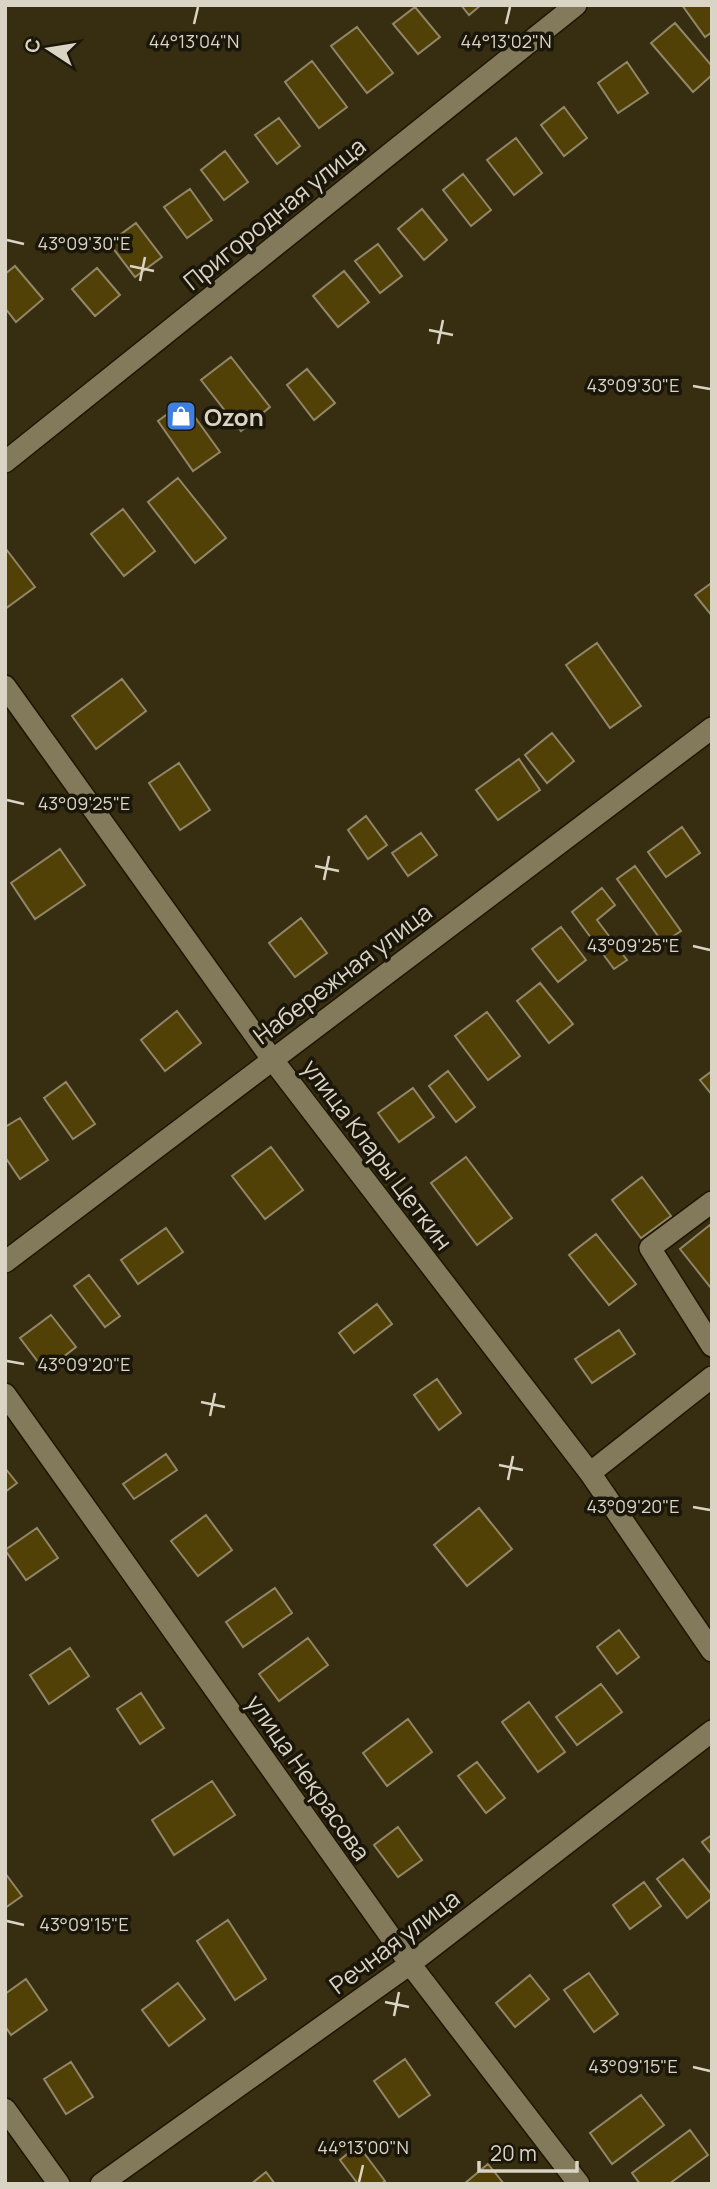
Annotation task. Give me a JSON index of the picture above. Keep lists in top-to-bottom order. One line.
{"streets":{"street":["Пригородная улица","Набережная улица","улица Клары Цеткин","улица Некрасова","Речная улица"]},"crossings":[["Набережная улица","улица Клары Цеткин"],["улица Некрасова","Речная улица"]],"places":{"shop":["Ozon"]},"scale_bar":"20 m","north":"left","coordinates":["44°13'04\"N","44°13'02\"N","43°09'30\"E","43°09'25\"E","43°09'20\"E","43°09'15\"E","44°13'00\"N"]}
